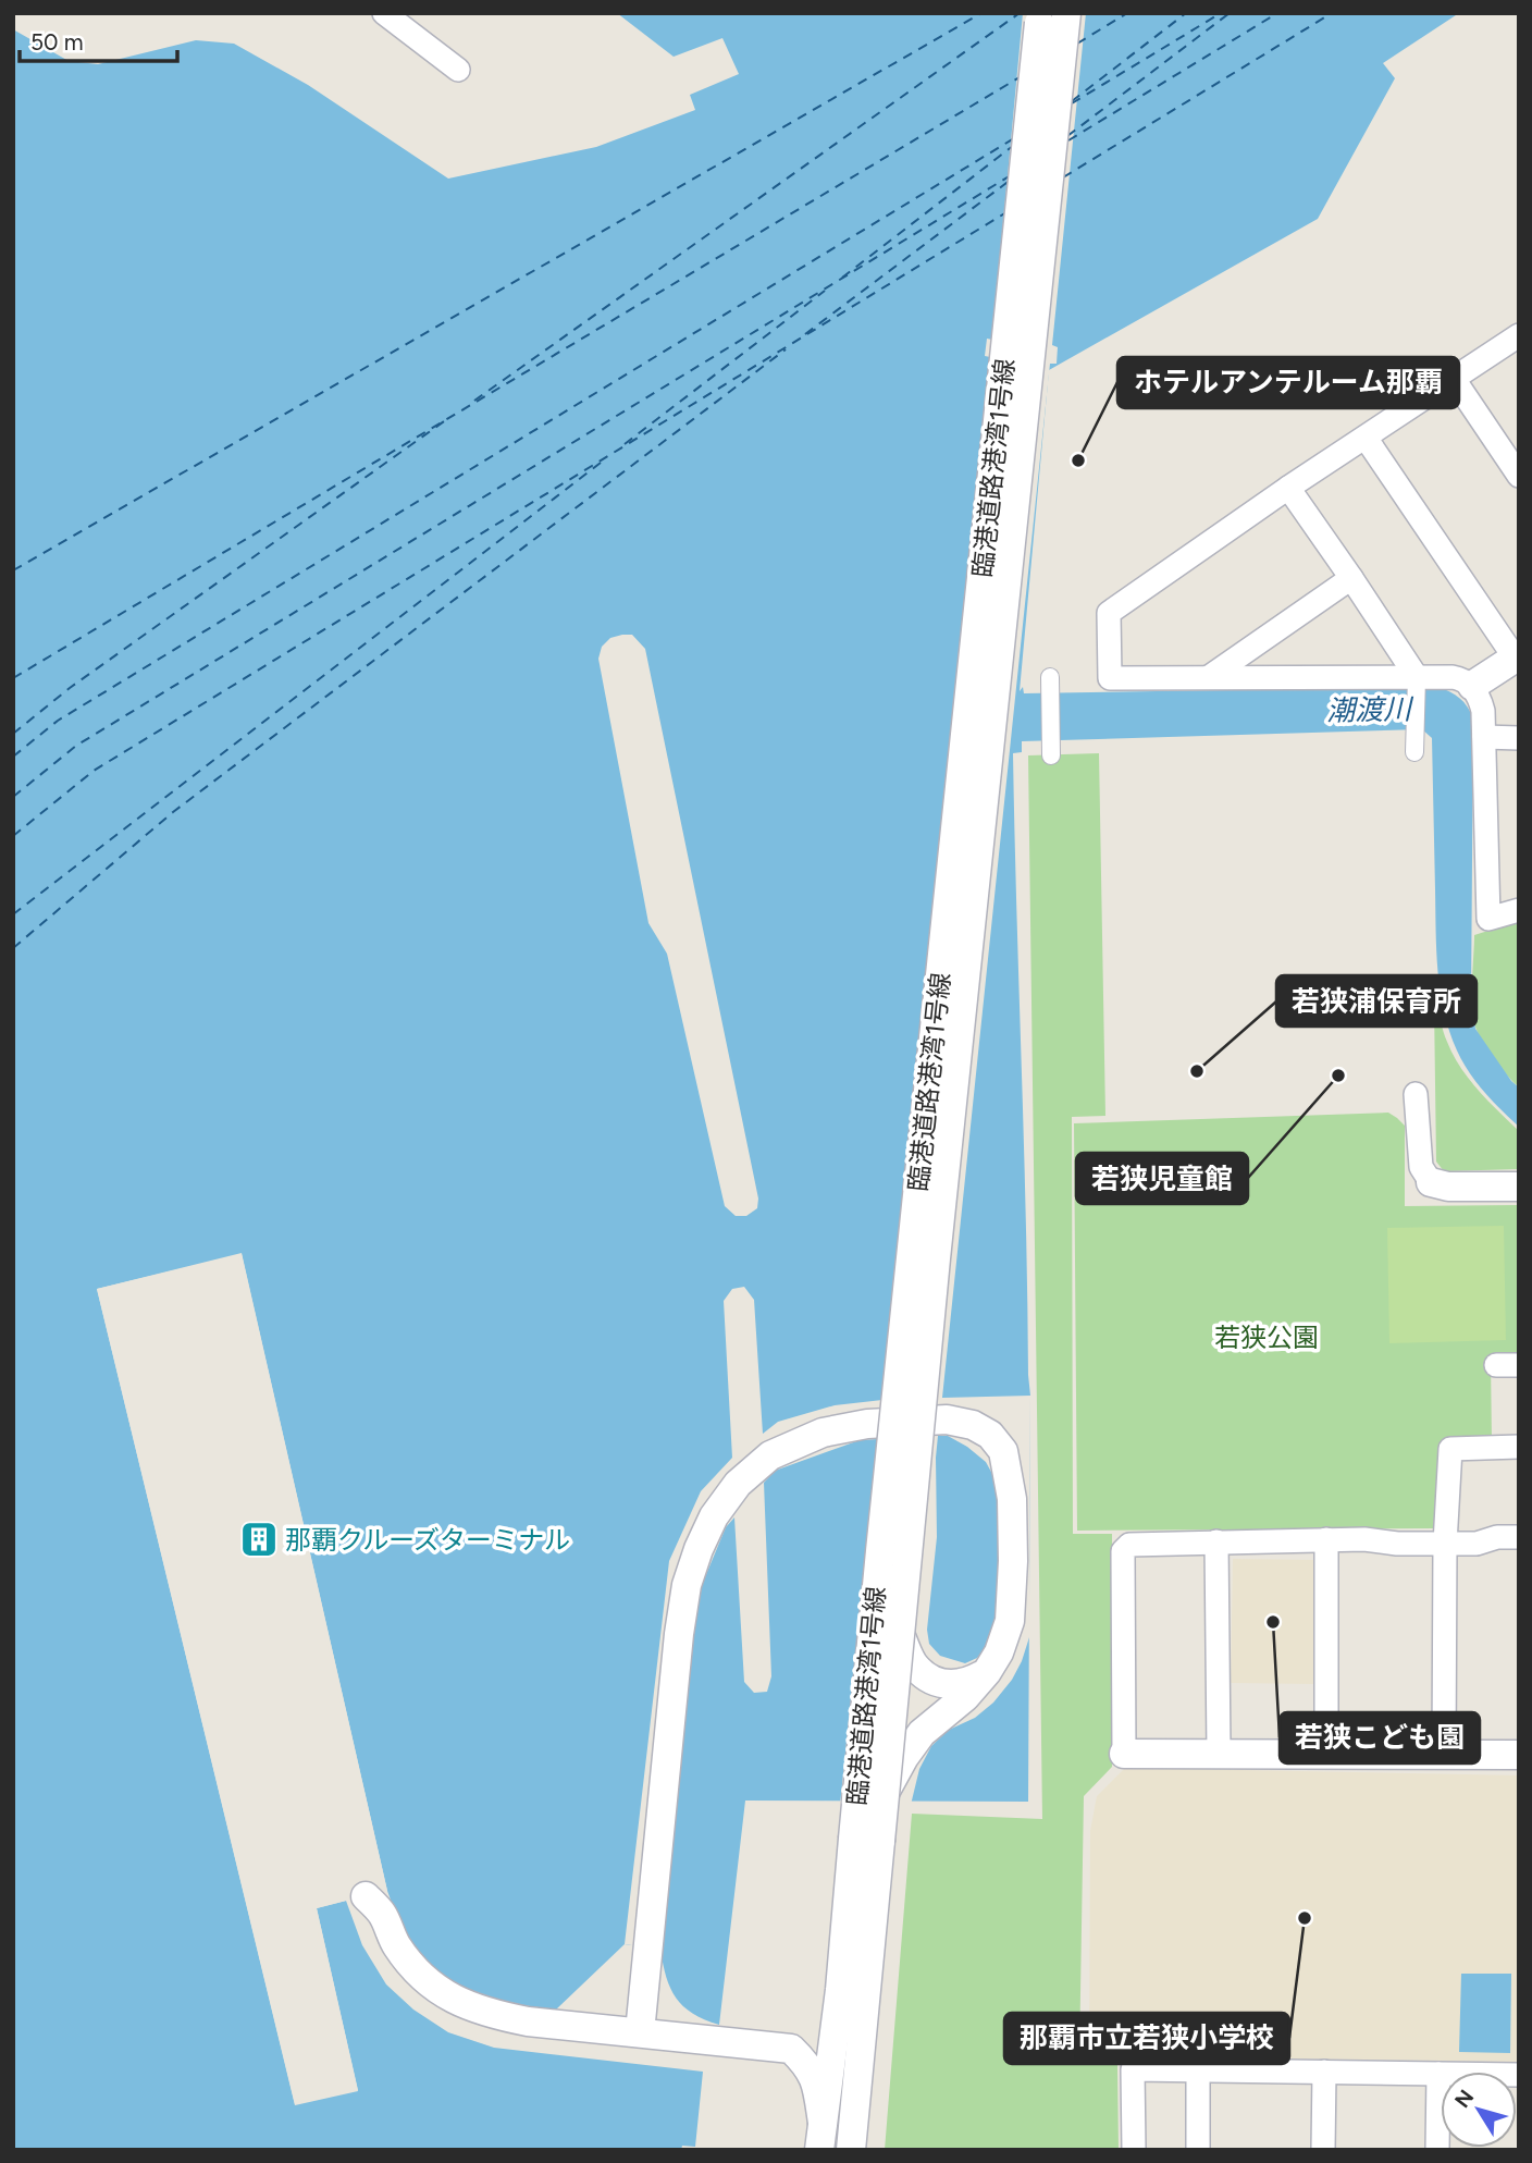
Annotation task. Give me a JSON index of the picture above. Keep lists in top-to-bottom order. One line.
{"streets":{"street":["臨港道路港湾1号線"]},"water":["潮渡川"],"parks":["若狭公園"],"places":{"other":["ホテルアンテルーム那覇","若狭浦保育所","若狭児童館","若狭こども園","那覇市立若狭小学校"],"building":["那覇クルーズターミナル"]},"scale_bar":"50 m","north":"top left"}
